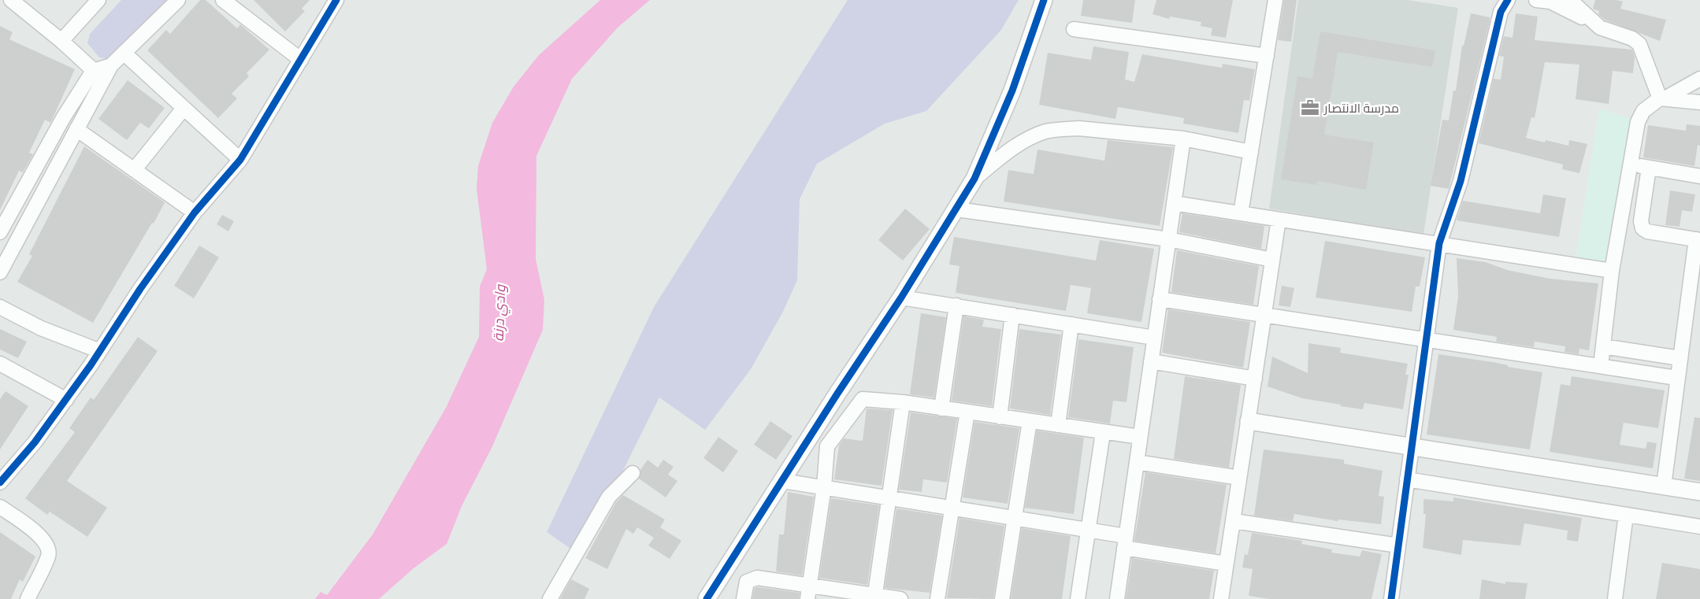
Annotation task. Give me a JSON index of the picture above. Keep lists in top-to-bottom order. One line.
{"water":["وادي درنة"],"places":{"office":["مدرسة الانتصار"]}}
